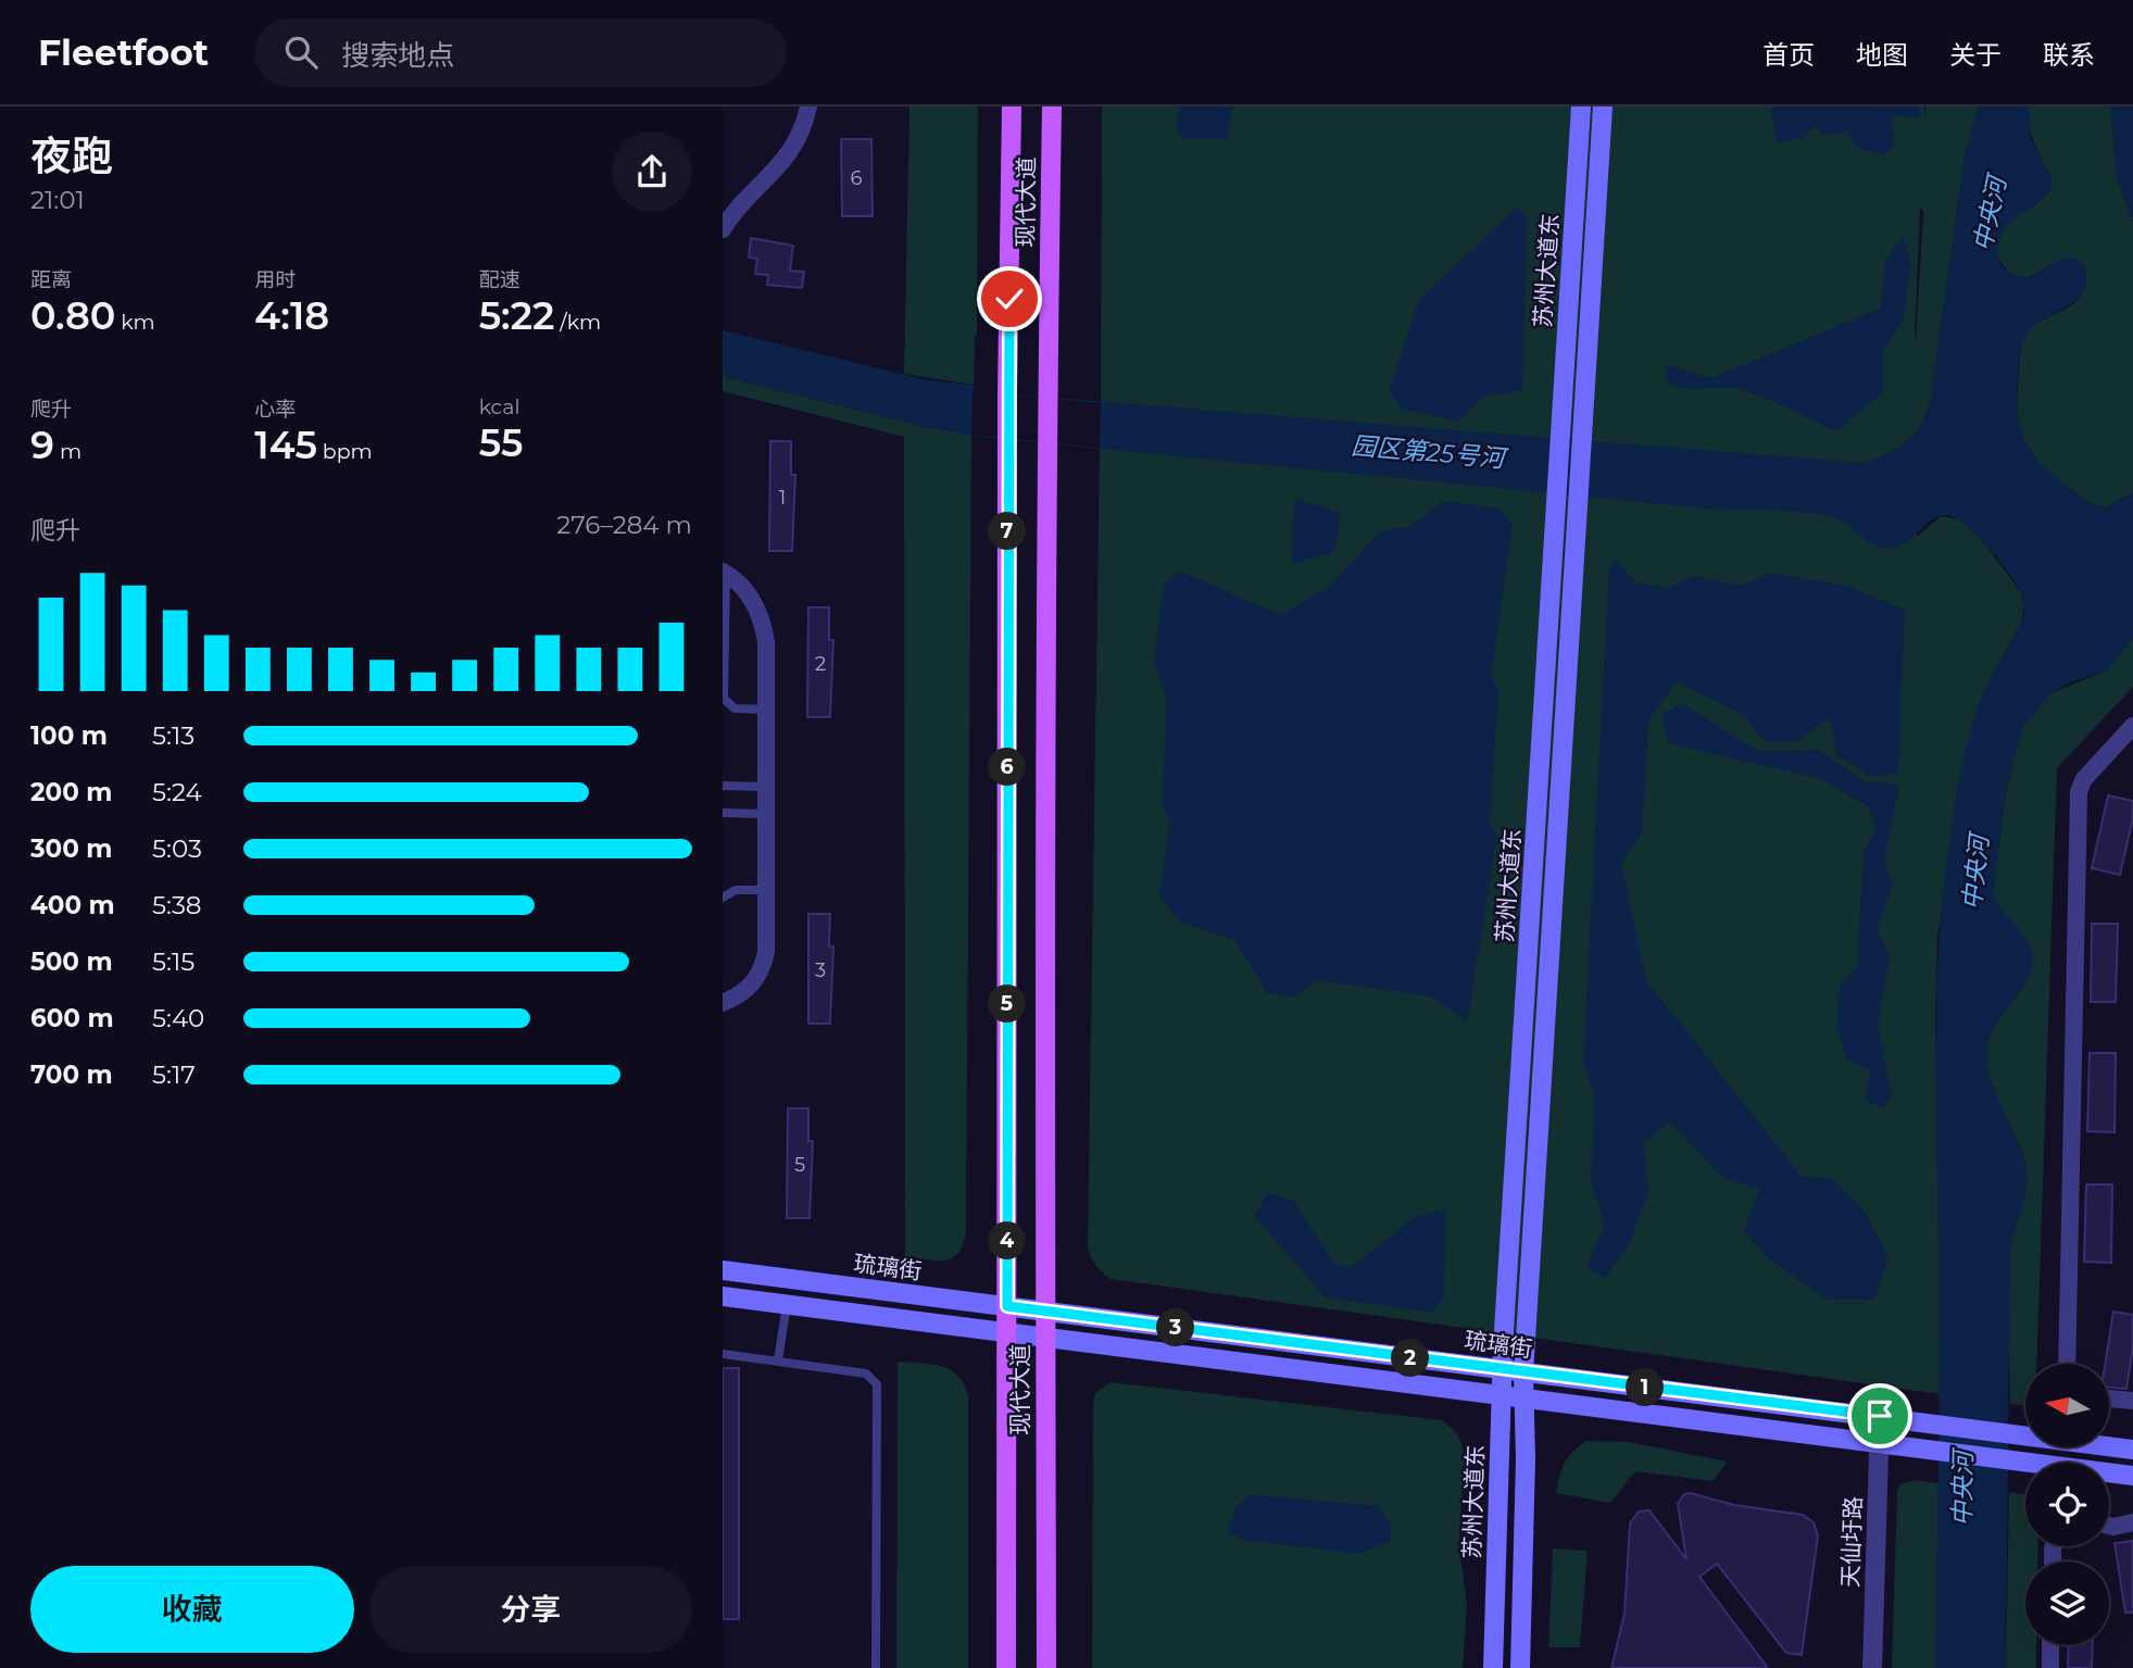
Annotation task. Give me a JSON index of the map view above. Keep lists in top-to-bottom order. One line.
{"streets":{"main road":["现代大道","苏州大道东","琉璃街"],"street":["天仙圩路"]},"crossings":[["现代大道","琉璃街"],["苏州大道东","琉璃街"],["琉璃街","天仙圩路"]],"water":["中央河","园区第25号河"],"house_numbers":["6","1","2","3","5"],"north":"left","page":{"header":"Fleetfoot","search":"搜索地点","nav":["首页","地图","关于","联系"],"heading":["夜跑","21:01"],"stats":[["距离","0.80 km"],["用时","4:18"],["配速","5:22 /km"],["爬升","9 m"],["心率","145 bpm"],["kcal","55"]],"chart":["爬升","276–284 m"],"pins":["7","6","5","4","3","2","1"],"list":[{"name":"100 m","note":"5:13"},{"name":"200 m","note":"5:24"},{"name":"300 m","note":"5:03"},{"name":"400 m","note":"5:38"},{"name":"500 m","note":"5:15"},{"name":"600 m","note":"5:40"},{"name":"700 m","note":"5:17"}],"buttons":["收藏","分享"]}}
